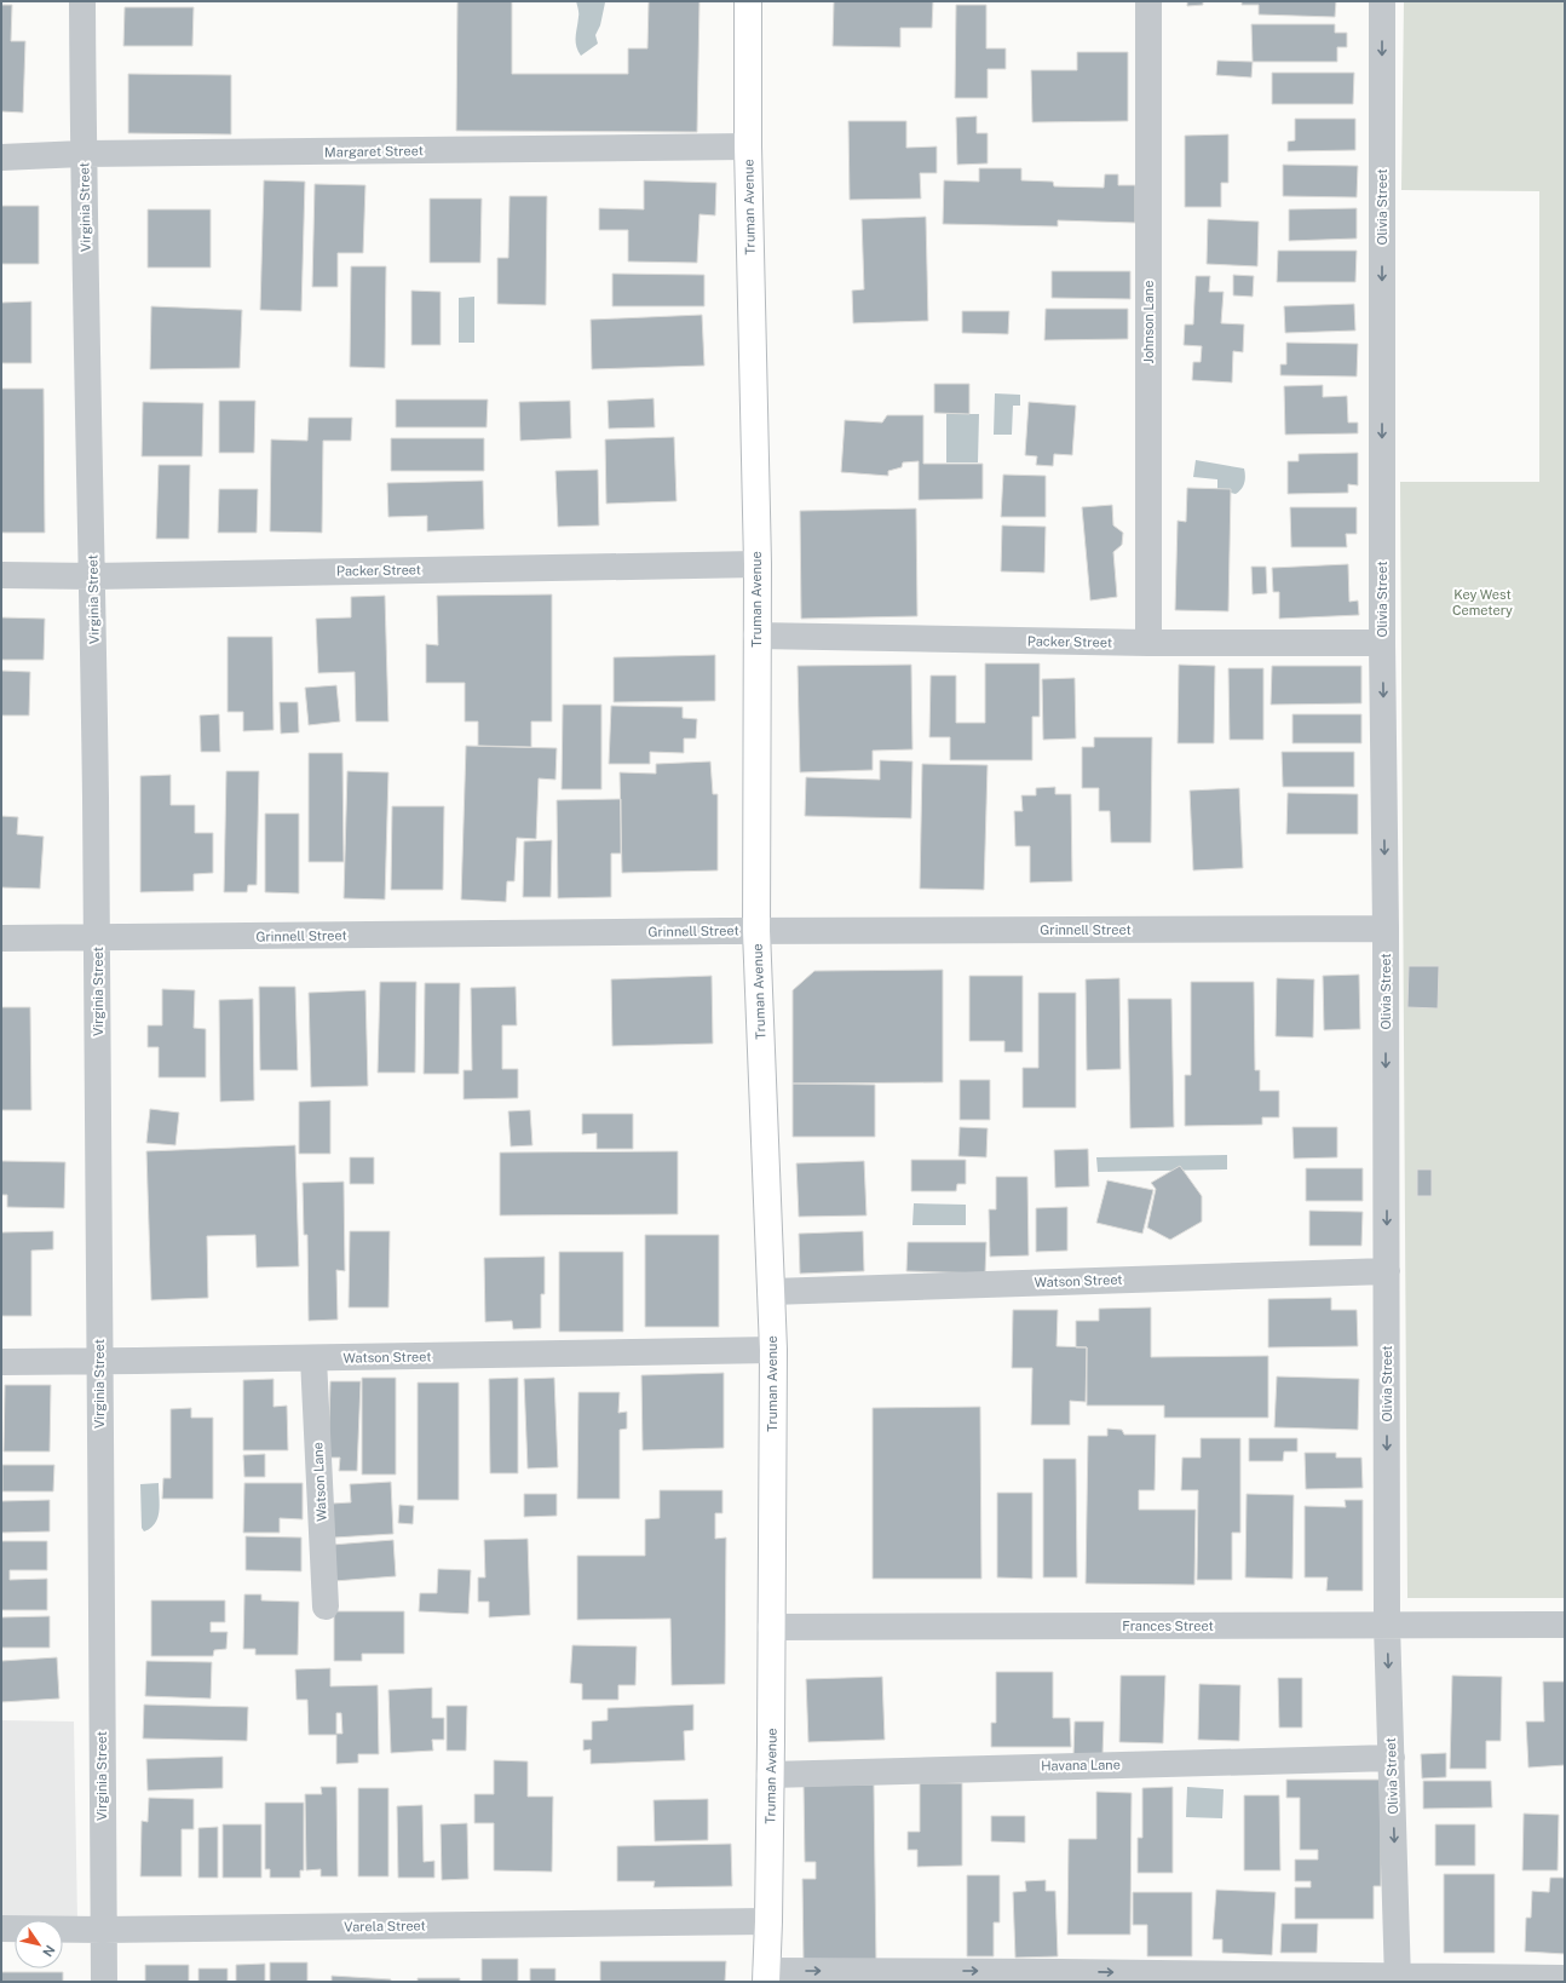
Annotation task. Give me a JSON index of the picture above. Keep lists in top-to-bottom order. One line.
{"streets":{"main road":["Truman Avenue"],"street":["Margaret Street","Virginia Street","Olivia Street","Johnson Lane","Packer Street","Grinnell Street","Watson Street","Watson Lane","Frances Street","Havana Lane","Varela Street"]},"crossings":[["Margaret Street","Virginia Street"],["Margaret Street","Truman Avenue"],["Virginia Street","Packer Street"],["Virginia Street","Grinnell Street"],["Virginia Street","Watson Street"],["Virginia Street","Varela Street"],["Truman Avenue","Packer Street"],["Truman Avenue","Grinnell Street"],["Truman Avenue","Watson Street"],["Truman Avenue","Frances Street"],["Truman Avenue","Havana Lane"],["Truman Avenue","Varela Street"],["Olivia Street","Packer Street"],["Olivia Street","Grinnell Street"],["Olivia Street","Watson Street"],["Olivia Street","Frances Street"],["Olivia Street","Havana Lane"],["Johnson Lane","Packer Street"],["Watson Street","Watson Lane"]],"one_way":["Olivia Street"],"parks":["Key West Cemetery"],"north":"bottom right"}
